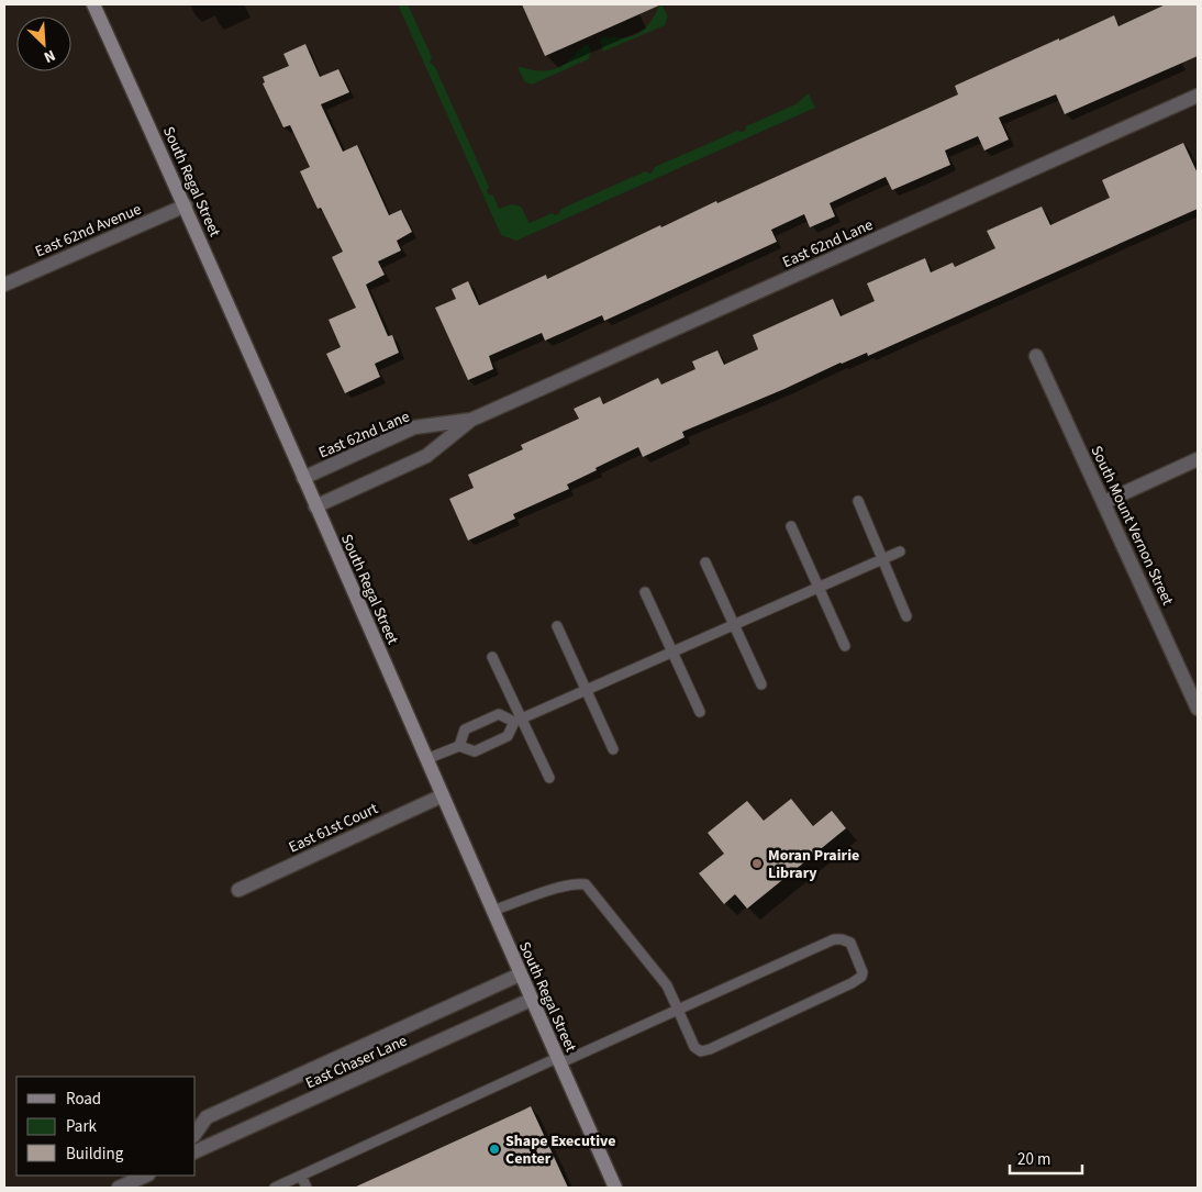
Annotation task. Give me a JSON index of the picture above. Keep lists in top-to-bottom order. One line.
{"streets":{"street":["South Regal Street","East 62nd Avenue","East 62nd Lane","South Mount Vernon Street","East 61st Court","East Chaser Lane"]},"crossings":[["South Regal Street","East 62nd Avenue"],["South Regal Street","East 62nd Lane"],["South Regal Street","East 61st Court"],["South Regal Street","East Chaser Lane"]],"places":["Moran Prairie Library","Shape Executive Center"],"legend":["Road","Park","Building"],"scale_bar":"20 m","north":"bottom right"}
